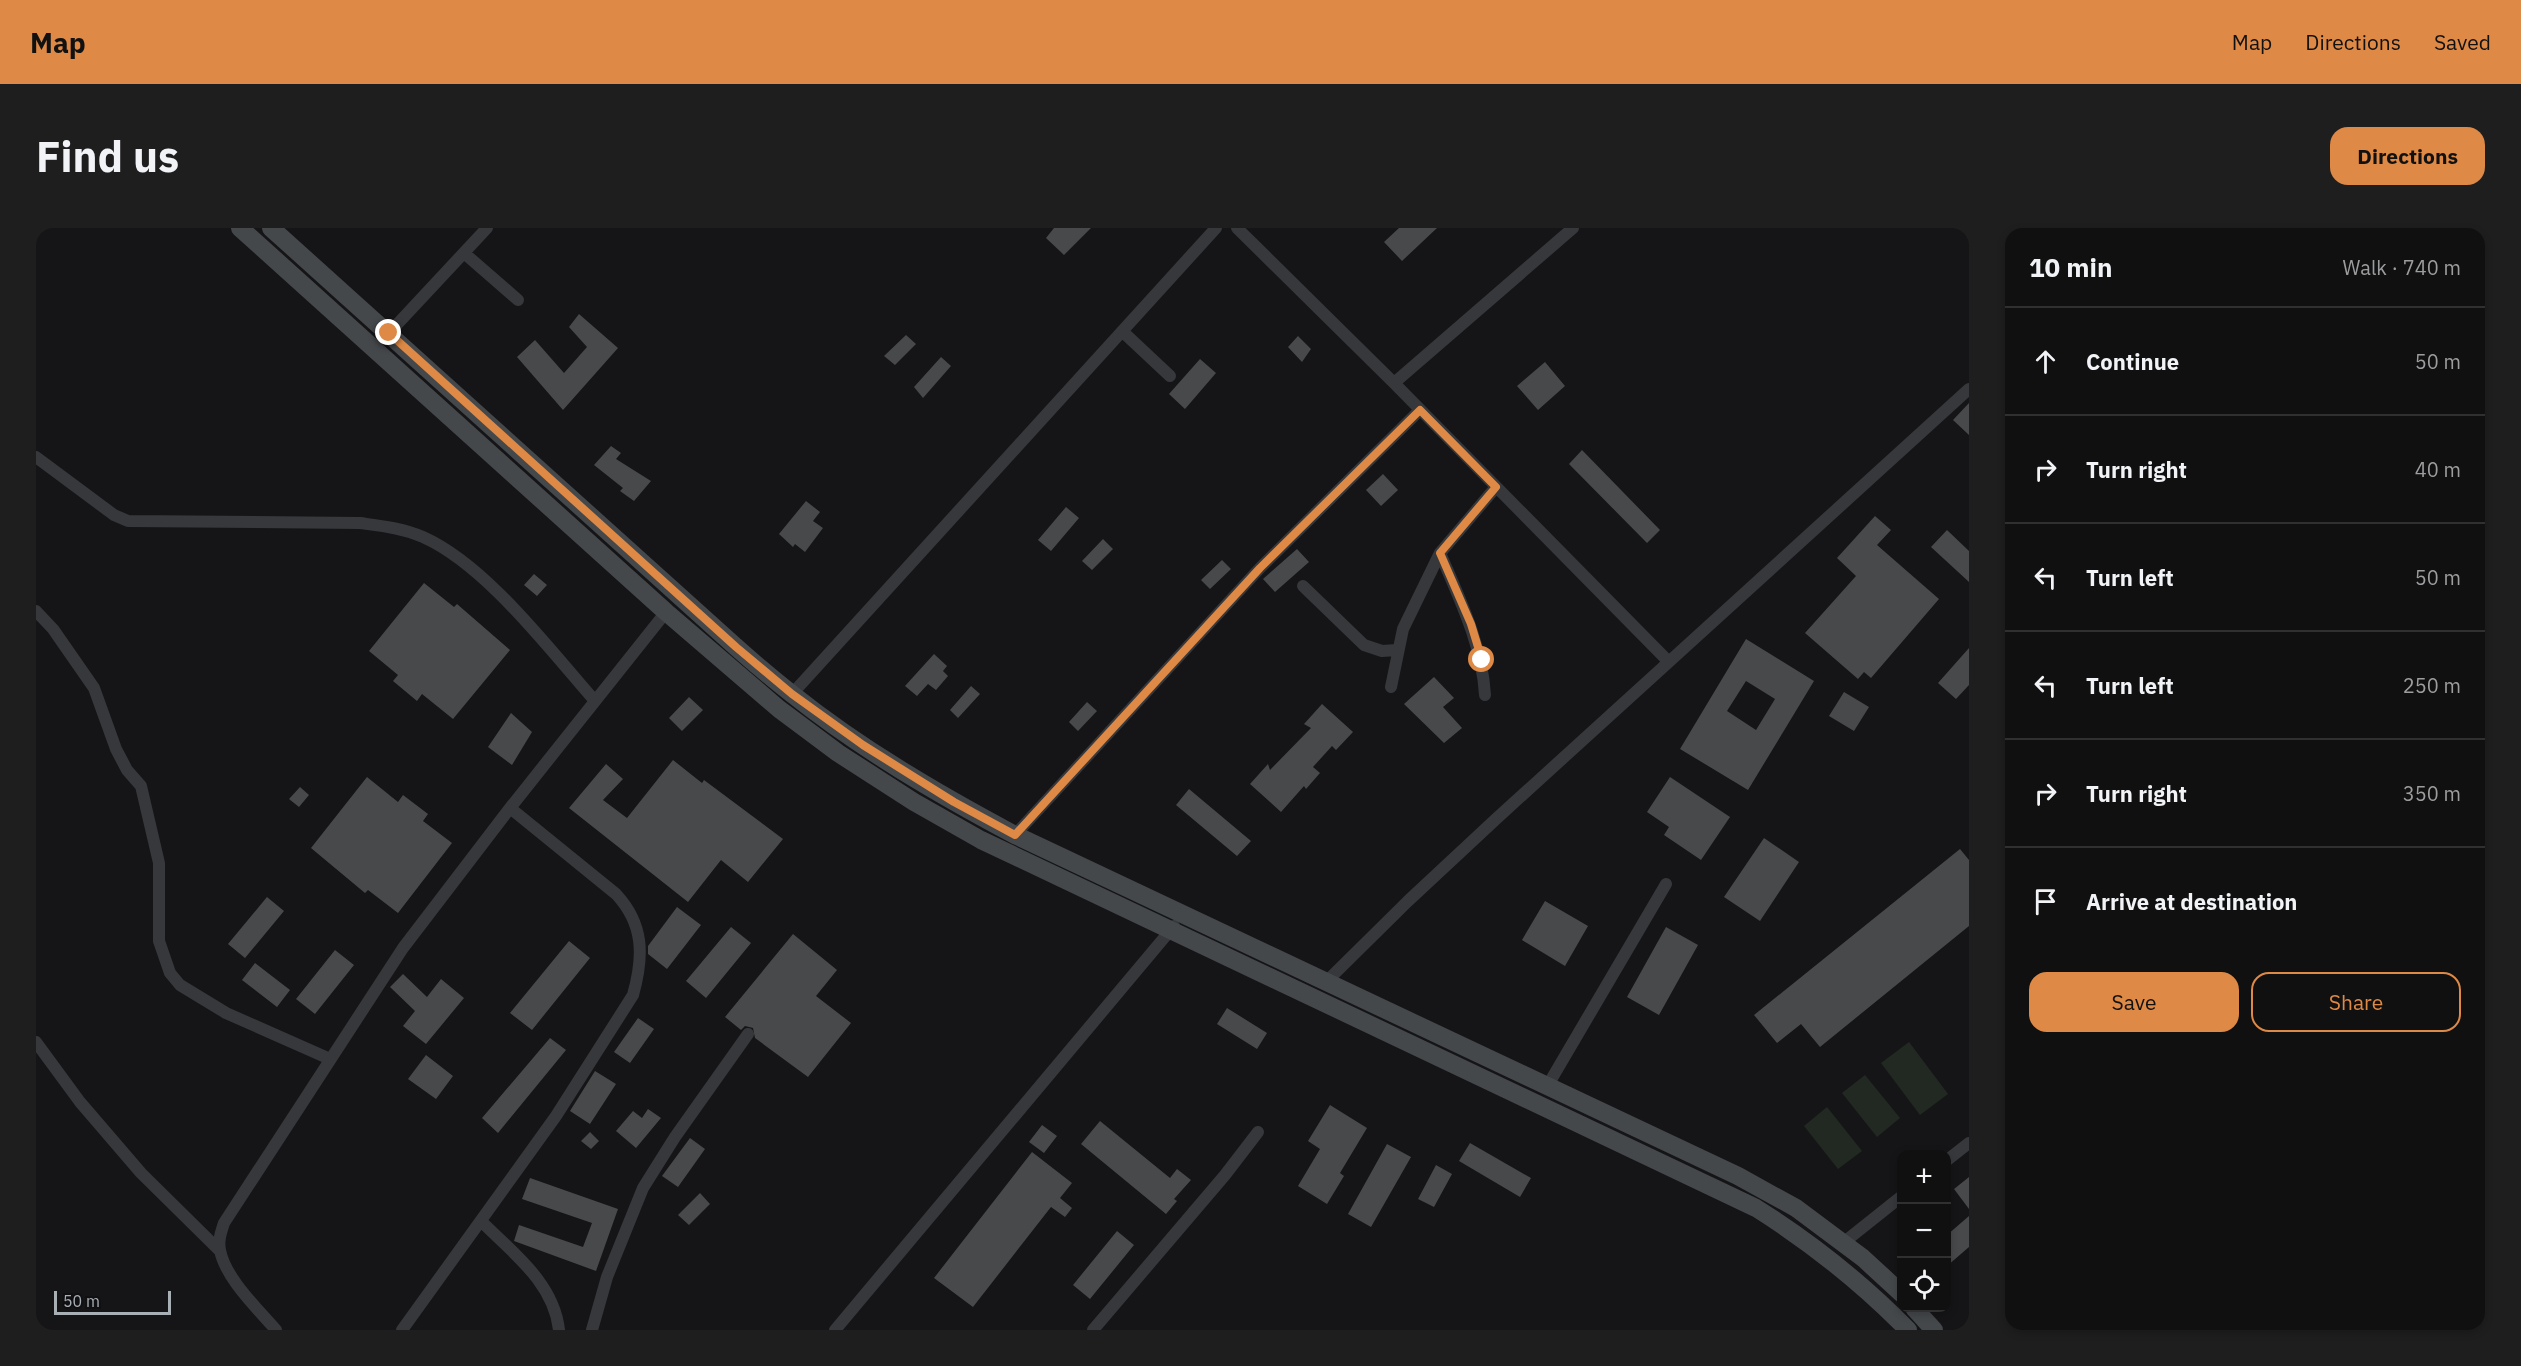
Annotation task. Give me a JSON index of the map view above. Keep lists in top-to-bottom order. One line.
{"scale_bar":"50 m","page":{"header":"Map","nav":["Map","Directions","Saved"],"buttons":["Directions",["Save","Share"]],"title":"Find us","heading":["10 min","Walk · 740 m"],"list":[["Continue","50 m"],["Turn right","40 m"],["Turn left","50 m"],["Turn left","250 m"],["Turn right","350 m"],"Arrive at destination"],"map_buttons":["+","−"],"scale":"50 m"}}
